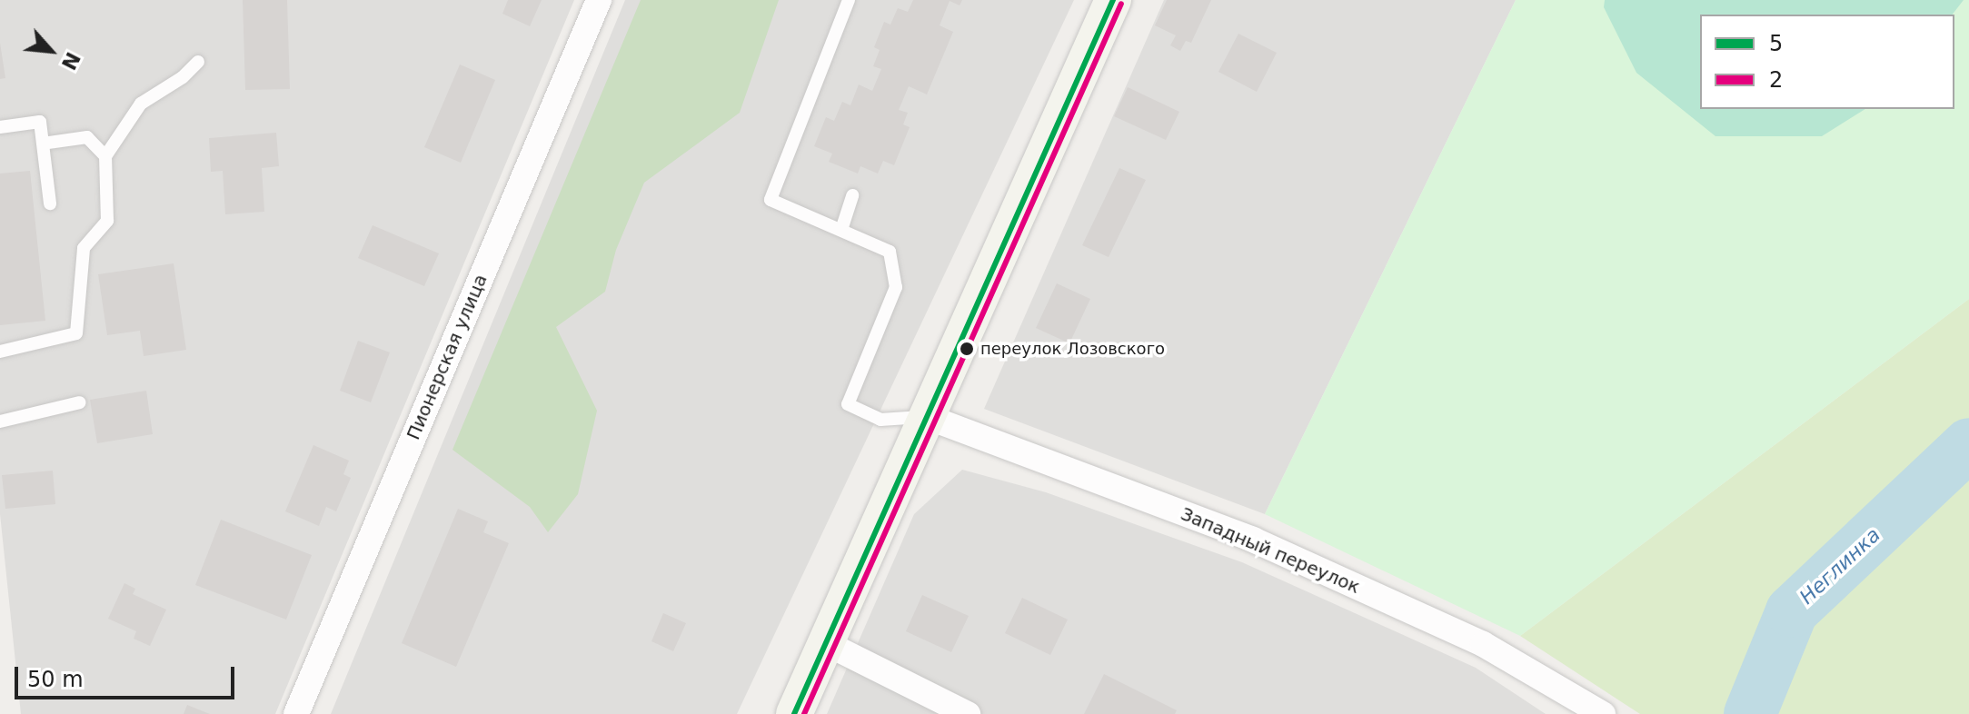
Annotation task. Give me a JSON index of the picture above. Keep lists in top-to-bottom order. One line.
{"streets":{"street":["Пионерская улица","Западный переулок"]},"water":["Неглинка"],"places":["переулок Лозовского"],"lines":["transit line 5","transit line 2"],"legend":["5","2"],"scale_bar":"50 m","north":"bottom right"}
